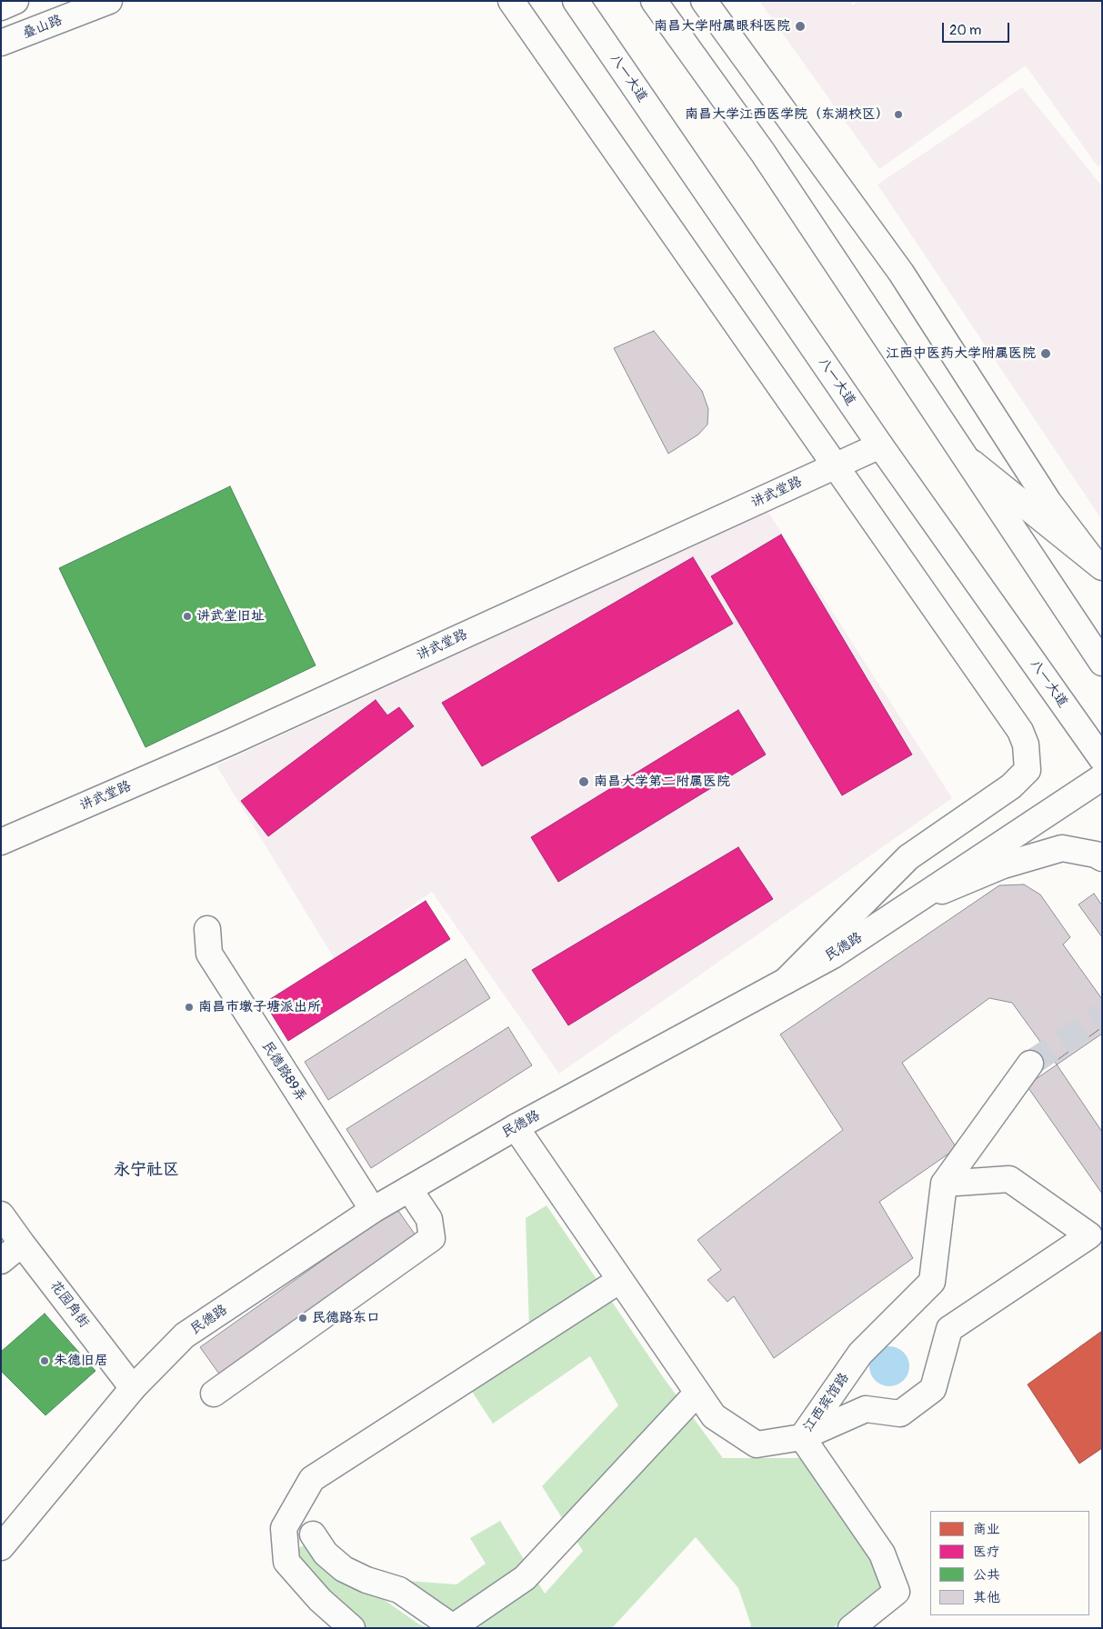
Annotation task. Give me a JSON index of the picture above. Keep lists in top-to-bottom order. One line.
{"streets":{"main road":["叠山路","八一大道","讲武堂路","民德路","民德路89弄","花园角街","江西宾馆路"]},"crossings":[["八一大道","讲武堂路"],["民德路","民德路89弄"],["民德路","花园角街"],["民德路","江西宾馆路"]],"districts":["永宁社区"],"places":["南昌大学附属眼科医院","南昌大学江西医学院（东湖校区）","江西中医药大学附属医院","讲武堂旧址","南昌大学第二附属医院","南昌市墩子塘派出所","民德路东口","朱德旧居"],"legend":["商业","医疗","公共","其他"],"scale_bar":"20 m"}
